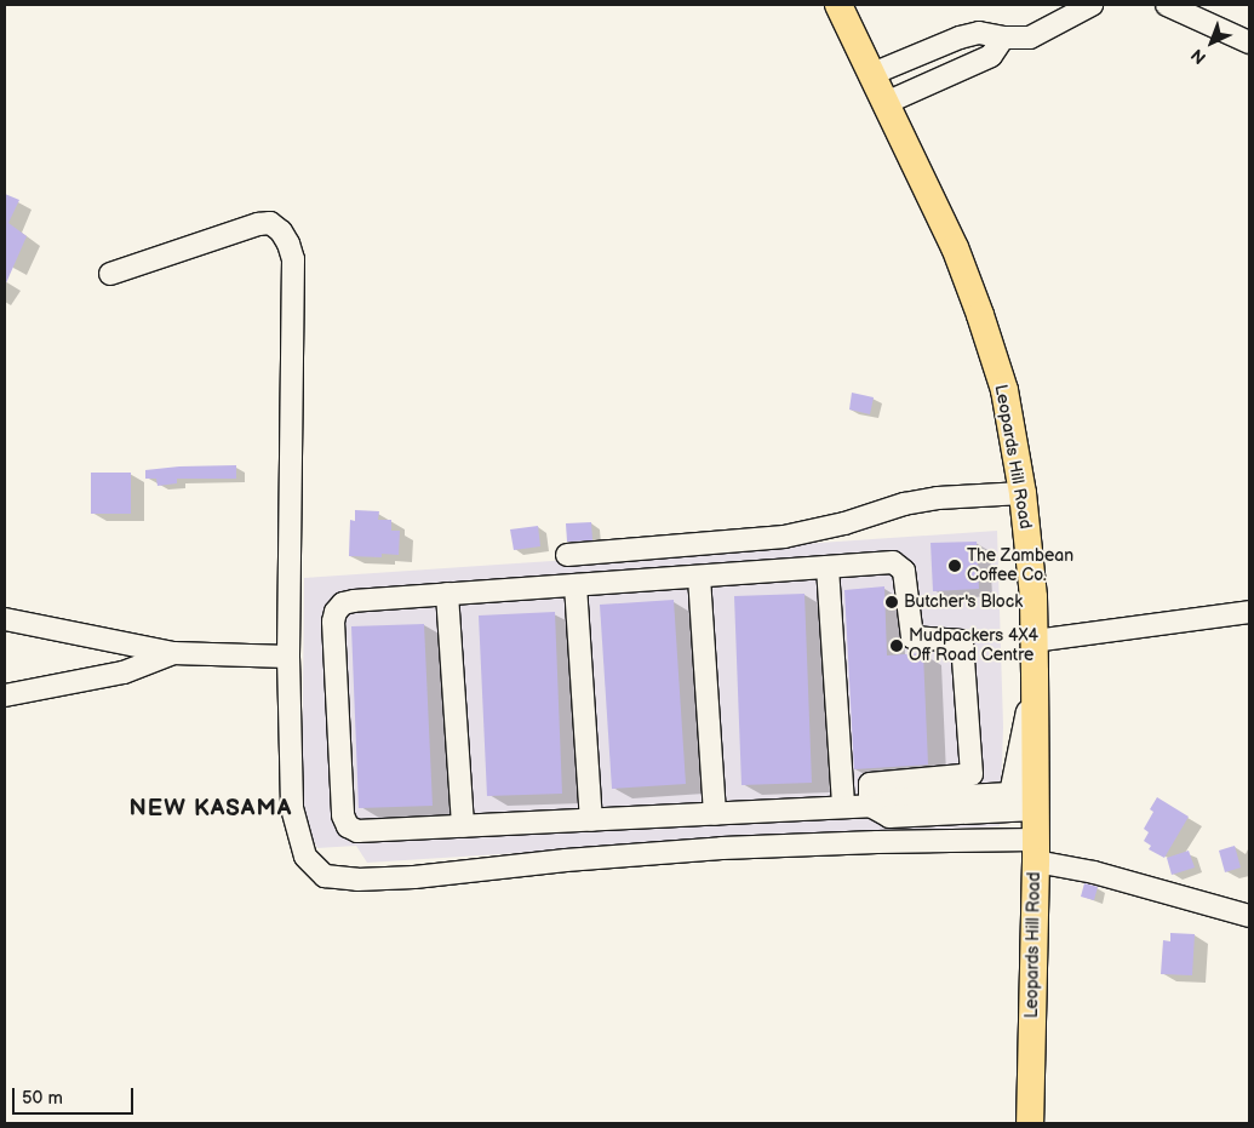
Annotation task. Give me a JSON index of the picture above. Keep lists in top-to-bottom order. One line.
{"streets":{"main road":["Leopards Hill Road"]},"districts":["NEW KASAMA"],"places":["The Zambean Coffee Co.","Butcher's Block","Mudpackers 4X4 Off Road Centre"],"scale_bar":"50 m","north":"bottom left"}
